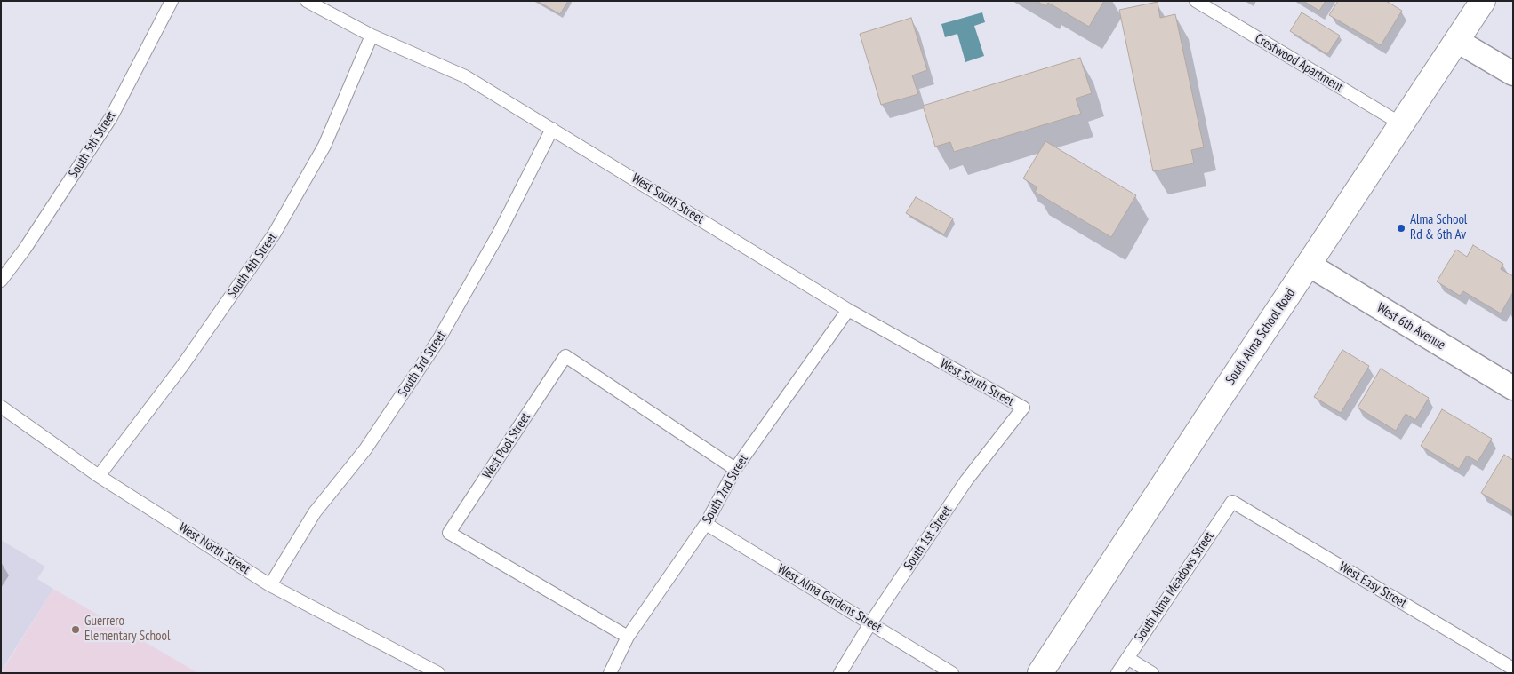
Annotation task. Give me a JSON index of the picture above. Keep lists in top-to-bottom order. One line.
{"streets":{"main road":["South Alma School Road"],"street":["West 6th Avenue"],"lane":["Crestwood Apartment","South 5th Street","West South Street","South 4th Street","South 3rd Street","West Pool Street","South 2nd Street","South 1st Street","West North Street","West Easy Street","South Alma Meadows Street","West Alma Gardens Street"]},"crossings":[["Crestwood Apartment","South Alma School Road"],["West South Street","South 4th Street"],["West South Street","South 3rd Street"],["West South Street","South 2nd Street"],["West South Street","South 1st Street"],["South 4th Street","West North Street"],["West 6th Avenue","South Alma School Road"],["South 3rd Street","West North Street"],["West Pool Street","South 2nd Street"],["South 2nd Street","West Alma Gardens Street"],["South 1st Street","West Alma Gardens Street"],["West Easy Street","South Alma Meadows Street"]],"places":["Alma School Rd & 6th Av","Guerrero Elementary School"]}
